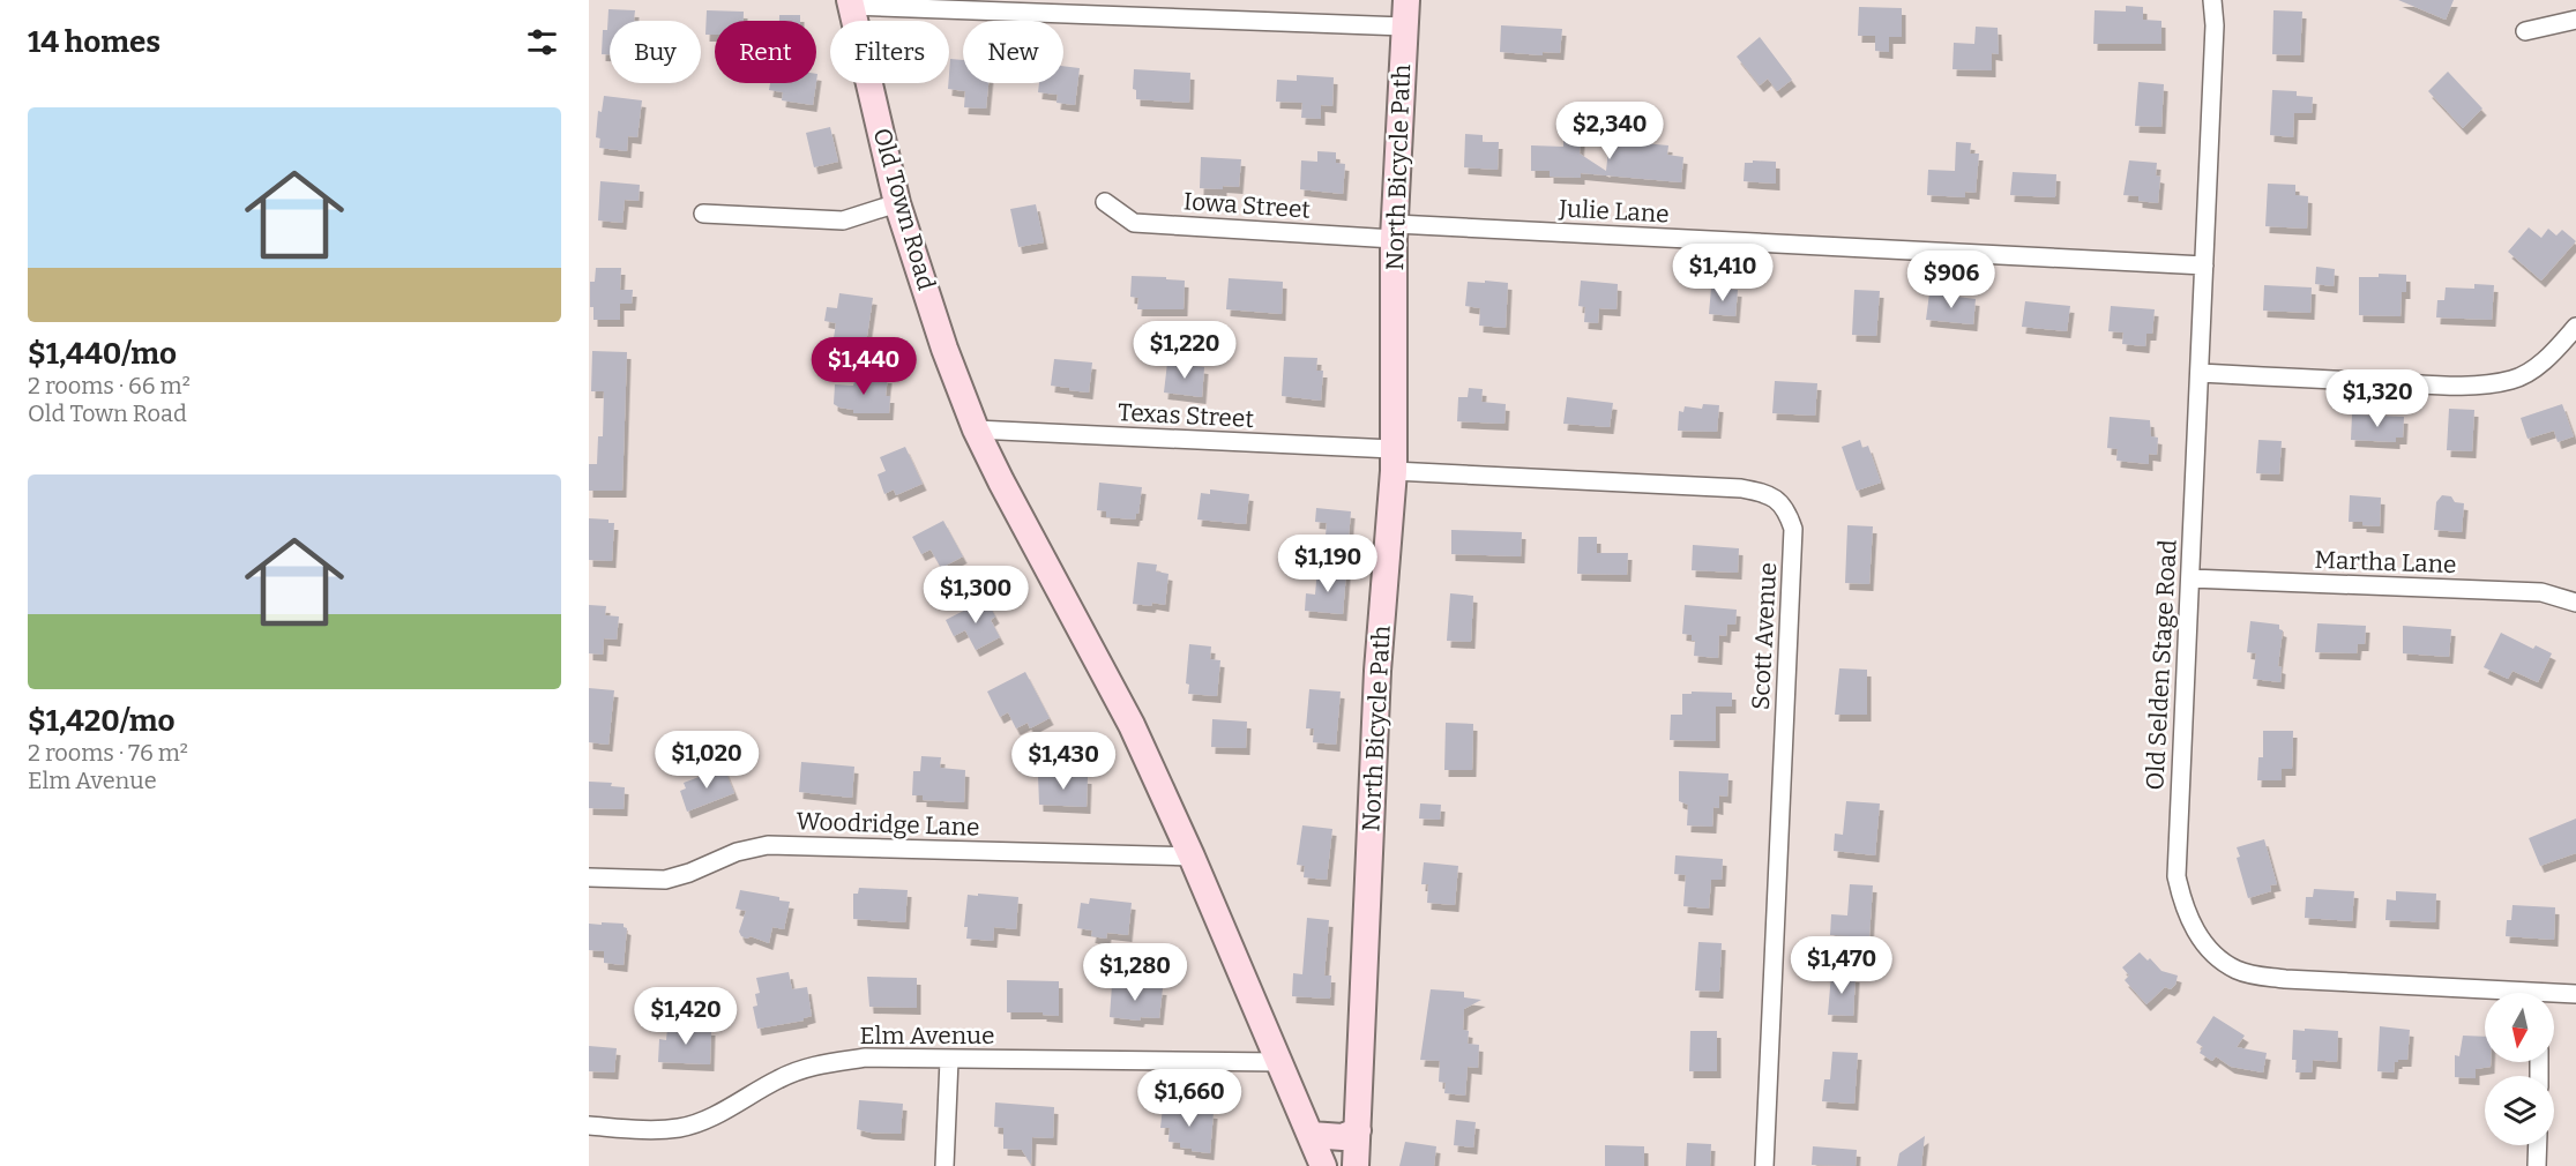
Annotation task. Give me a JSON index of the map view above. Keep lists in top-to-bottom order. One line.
{"streets":{"main road":["North Bicycle Path","Old Town Road"],"street":["Iowa Street","Julie Lane","Texas Street","Martha Lane","Scott Avenue","Old Selden Stage Road","Woodridge Lane","Elm Avenue"]},"crossings":[["North Bicycle Path","Iowa Street"],["North Bicycle Path","Julie Lane"],["North Bicycle Path","Texas Street"],["North Bicycle Path","Scott Avenue"],["Iowa Street","Julie Lane"],["Old Town Road","Texas Street"],["Old Town Road","Woodridge Lane"],["Old Town Road","Elm Avenue"],["Julie Lane","Old Selden Stage Road"],["Texas Street","Scott Avenue"],["Martha Lane","Old Selden Stage Road"]],"north":"bottom","page":{"heading":"14 homes","chip":["Buy","Rent","Filters","New"],"list":[{"name":"$1,440/mo","note":"2 rooms · 66 m² · Old Town Road"},{"name":"$1,420/mo","note":"2 rooms · 76 m² · Elm Avenue"}],"price":["$2,340","$1,410","$906","$1,220","$1,440","$1,320","$1,190","$1,300","$1,020","$1,430","$1,470","$1,280","$1,420","$1,660"]}}
